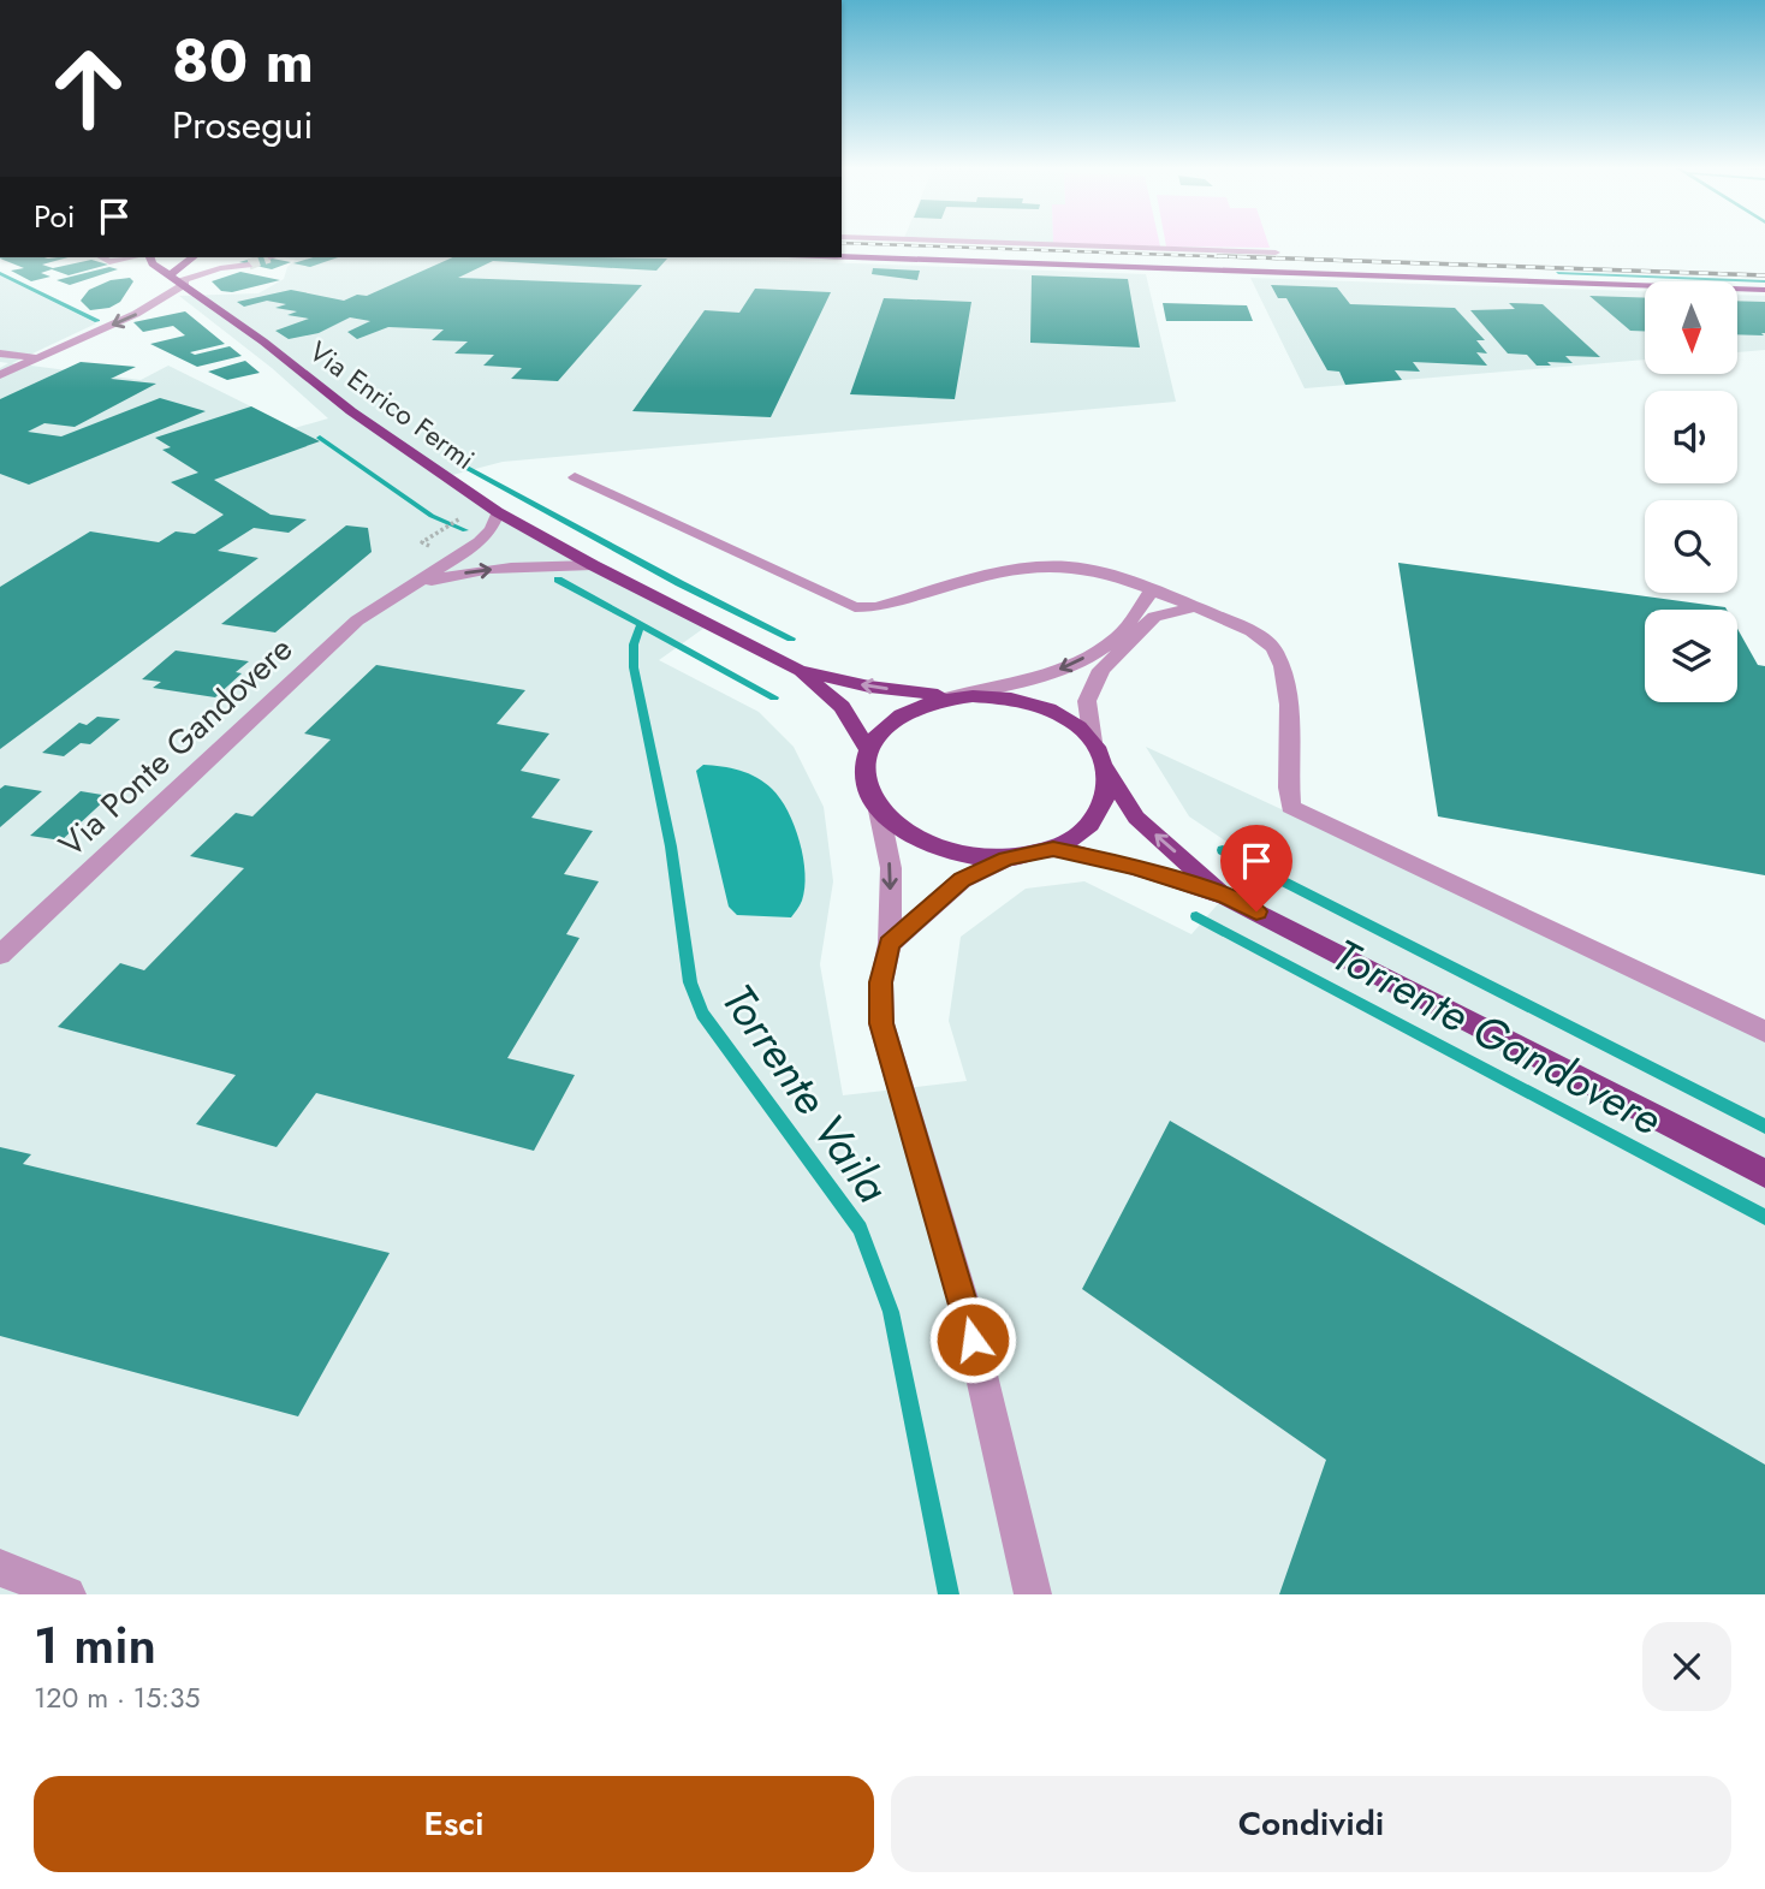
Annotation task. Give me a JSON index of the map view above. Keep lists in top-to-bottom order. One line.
{"streets":{"main road":["Via Enrico Fermi"],"street":["Via Ponte Gandovere"]},"crossings":[["Via Enrico Fermi","Via Ponte Gandovere"]],"water":["Torrente Gandovere","Torrente Vaila"],"north":"bottom","page":{"turn":["80 m","Prosegui"],"then":"Poi","heading":["1 min","120 m · 15:35"],"buttons":["Esci","Condividi"]}}
